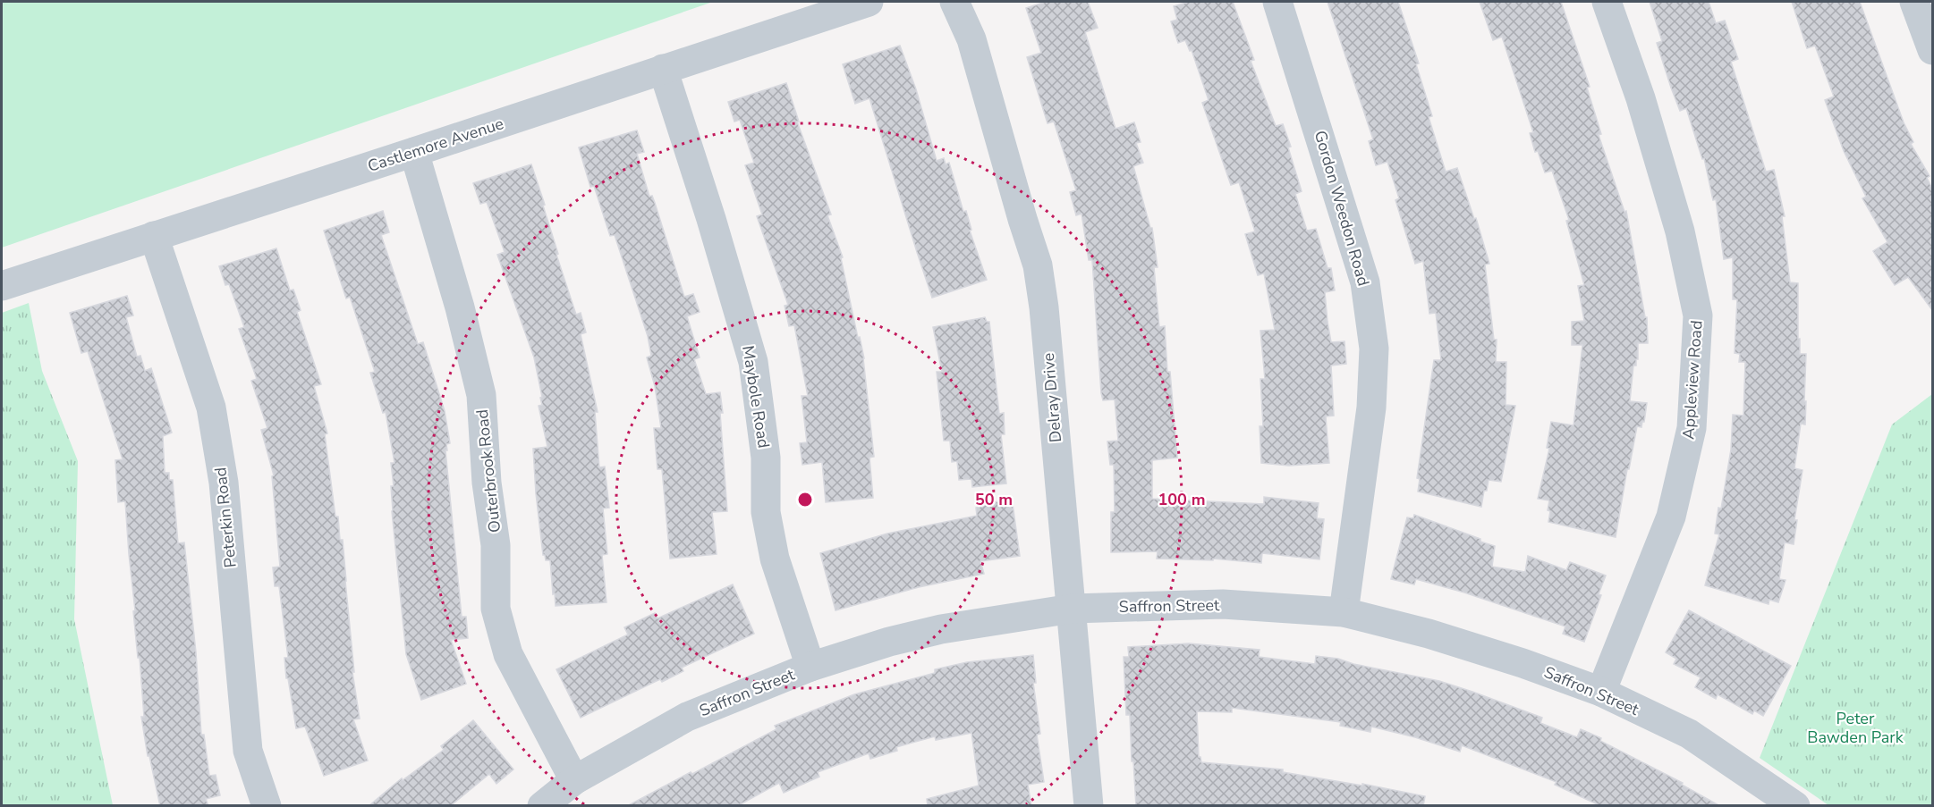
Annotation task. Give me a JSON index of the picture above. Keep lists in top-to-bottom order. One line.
{"streets":{"street":["Castlemore Avenue","Gordon Weedon Road","Appleview Road","Maybole Road","Delray Drive","Outerbrook Road","Peterkin Road","Saffron Street"]},"crossings":[["Castlemore Avenue","Maybole Road"],["Castlemore Avenue","Outerbrook Road"],["Castlemore Avenue","Peterkin Road"],["Gordon Weedon Road","Saffron Street"],["Appleview Road","Saffron Street"],["Maybole Road","Saffron Street"],["Delray Drive","Saffron Street"],["Outerbrook Road","Saffron Street"]],"parks":["Peter Bawden Park"],"rings":["50 m","100 m"]}
